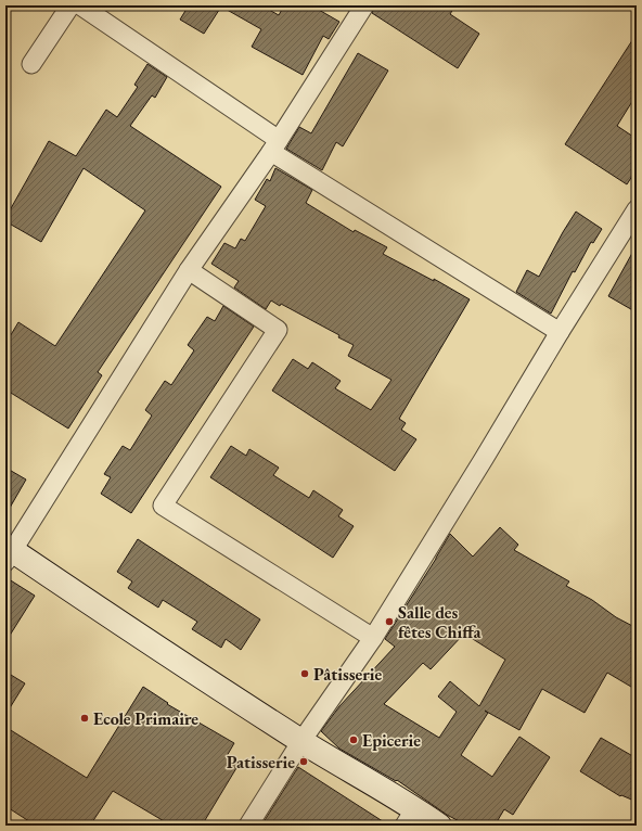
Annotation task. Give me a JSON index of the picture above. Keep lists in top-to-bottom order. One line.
{"places":["Salle des fêtes Chiffa","Pâtisserie","Ecole Primaire","Epicerie","Patisserie"]}
